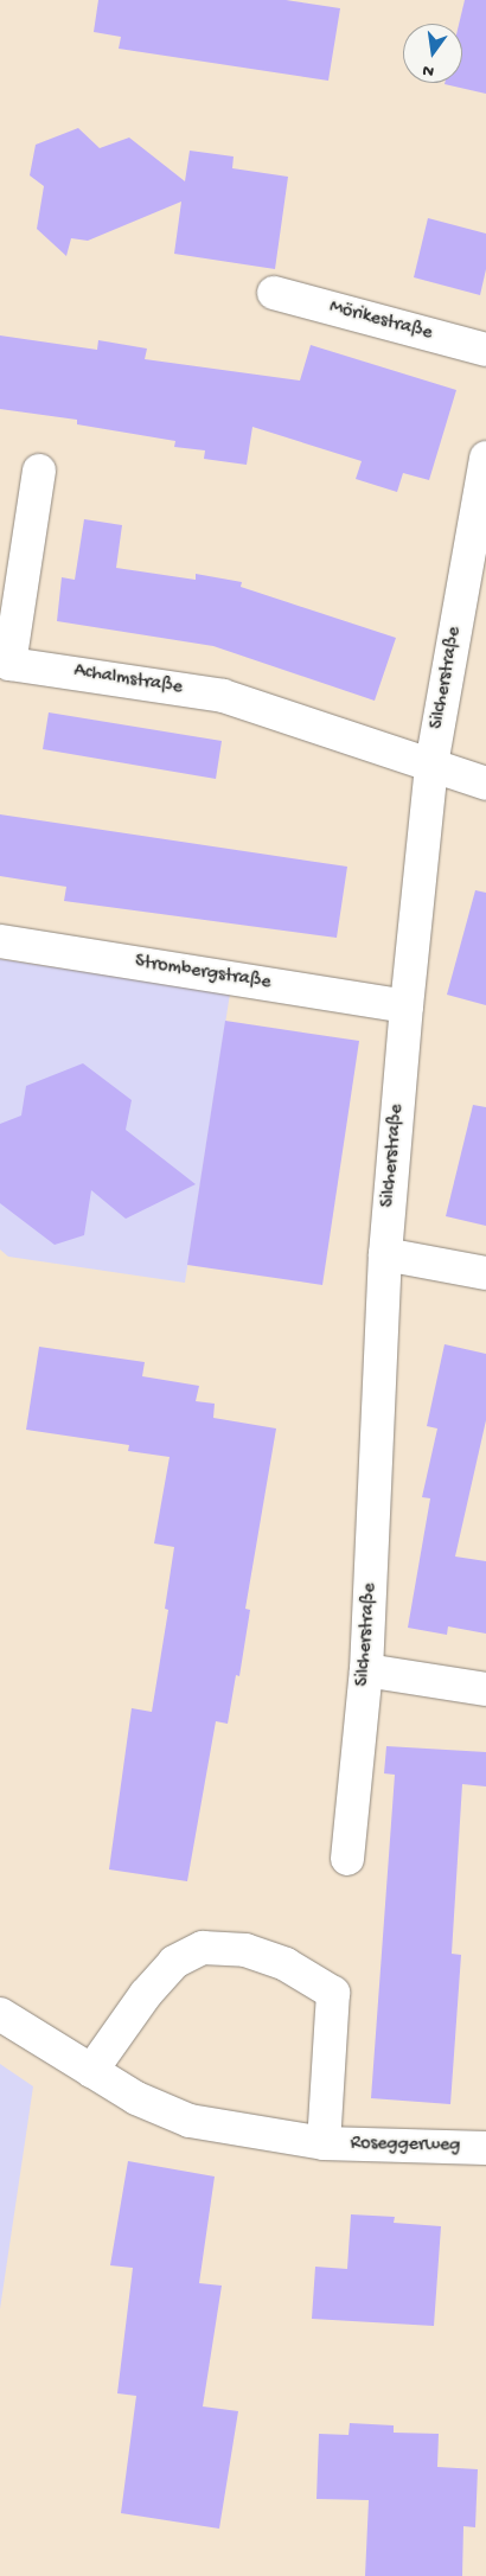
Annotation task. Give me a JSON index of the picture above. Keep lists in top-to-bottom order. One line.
{"streets":{"street":["Mörikestraße","Silcherstraße","Achalmstraße","Strombergstraße","Roseggerweg"]},"crossings":[["Silcherstraße","Achalmstraße"],["Silcherstraße","Strombergstraße"]],"north":"bottom"}
